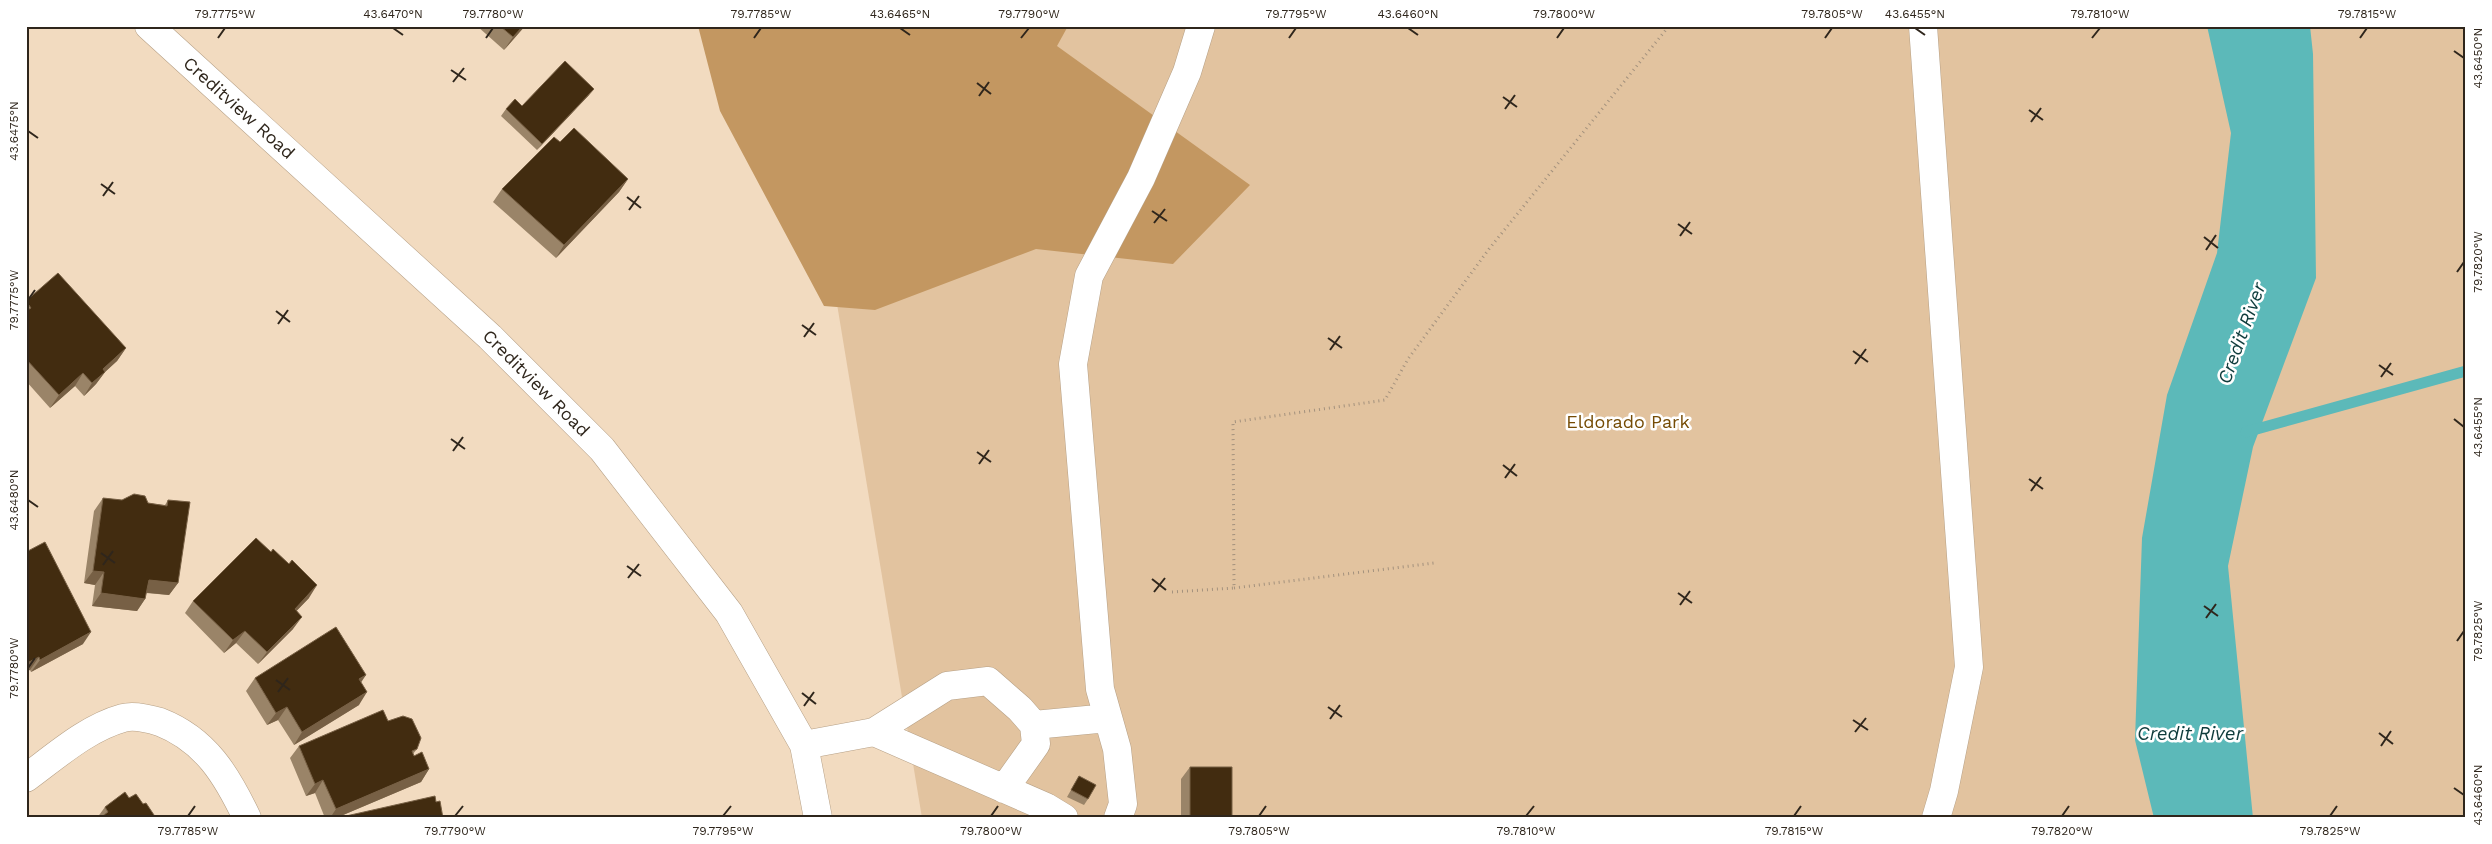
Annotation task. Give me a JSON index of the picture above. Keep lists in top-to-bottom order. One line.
{"streets":{"street":["Creditview Road"]},"water":["Credit River"],"parks":["Eldorado Park"],"coordinates":["79.7775°W","43.6470°N","79.7780°W","79.7785°W","43.6465°N","79.7790°W","79.7795°W","43.6460°N","79.7800°W","79.7805°W","43.6455°N","79.7810°W","79.7815°W","43.6450°N","43.6475°N","79.7820°W","43.6480°N","79.7825°W"]}
